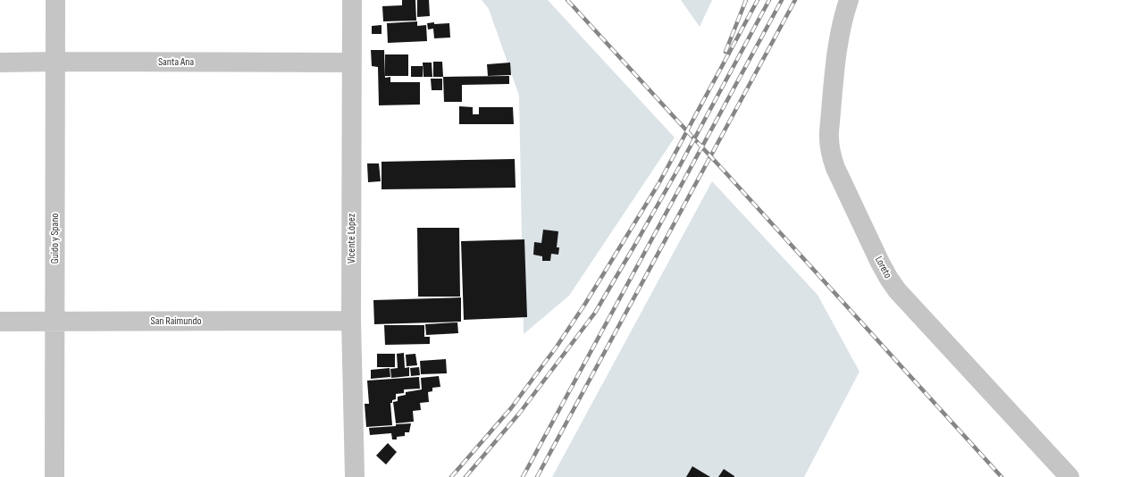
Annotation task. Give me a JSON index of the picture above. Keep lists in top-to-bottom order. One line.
{"streets":{"street":["Santa Ana","Guido y Spano","Vicente López","Loreto","San Raimundo"]},"crossings":[["Santa Ana","Guido y Spano"],["Santa Ana","Vicente López"],["Guido y Spano","San Raimundo"],["Vicente López","San Raimundo"]]}
